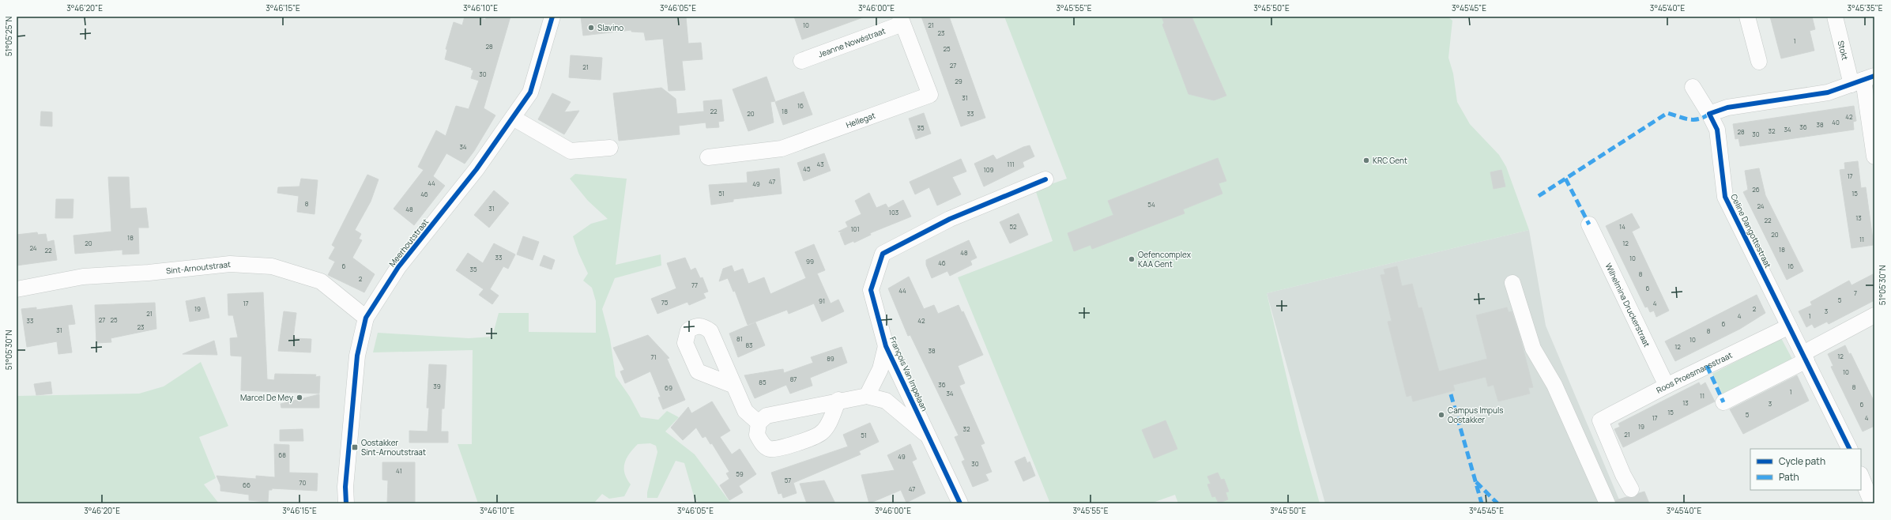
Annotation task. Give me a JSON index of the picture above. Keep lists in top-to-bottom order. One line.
{"streets":{"street":["Jeanne Nowéstraat","Stokt","Hellegat","Celine Dangottestraat","Meerhoutstraat","Sint-Arnoutstraat","Wilhelmina Druckerstraat","Roos Proesmansstraat","François Van Impelaan"]},"crossings":[["Jeanne Nowéstraat","Hellegat"],["Celine Dangottestraat","Roos Proesmansstraat"],["Meerhoutstraat","Sint-Arnoutstraat"],["Wilhelmina Druckerstraat","Roos Proesmansstraat"]],"places":{"other":["Slavino","KRC Gent","Oefencomplex KAA Gent","Marcel De Mey","Campus Impuls Oostakker"],"transit":["Oostakker Sint-Arnoutstraat"]},"house_numbers":["10","21","23","1","28","25","27","21","30","29","31","16","22","18","20","33","42","40","38","36","35","34","32","28","30","34","43","111","45","109","17","47","44","49","26","51","15","46","8","54","24","31","48","103","13","22","52","14","101","20","18","11","20","12","24","18","22","48","33","10","99","46","6","16","35","8","2","77","6","44","7","5","91","75","17","4","19","2","3","21","4","1","27","25","33","42","6","23","31","8","81","10","83","12","38","12","71","89","10","87","85","36","39","8","69","1","34","11","13","3","6","15","5","17","4","19","32","21","51","68","49","30","41","59","57","70","66","47"],"legend":["Cycle path","Path"],"coordinates":["3°46'20\"E","3°46'15\"E","3°46'10\"E","3°46'05\"E","3°46'00\"E","3°45'55\"E","3°45'50\"E","3°45'45\"E","3°45'40\"E","3°45'35\"E","51°05'25\"N","51°05'30\"N"]}
